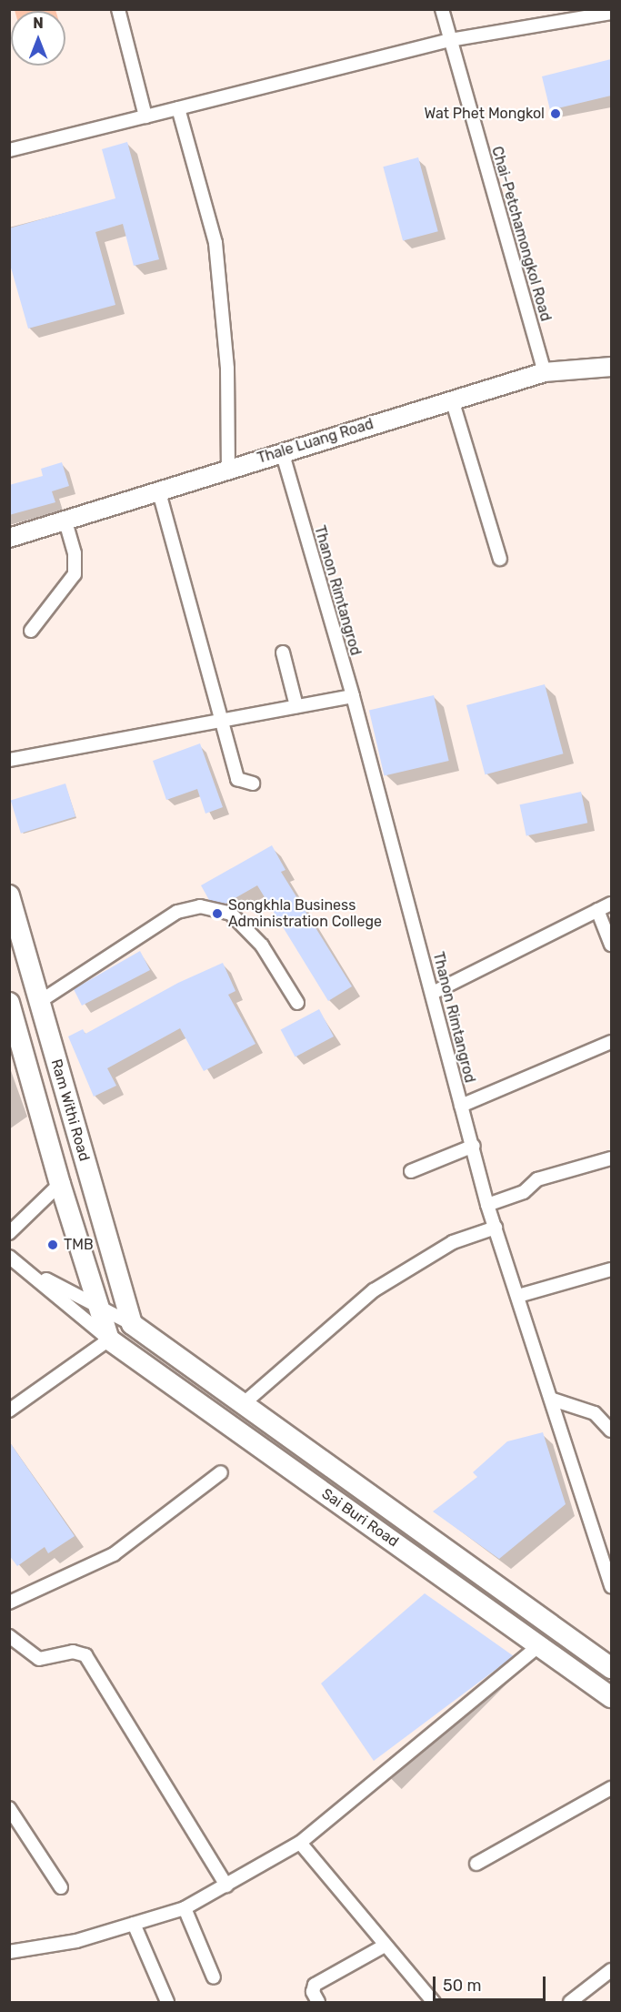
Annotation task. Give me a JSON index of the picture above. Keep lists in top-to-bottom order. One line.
{"streets":{"main road":["Thale Luang Road","Ram Withi Road","Sai Buri Road"],"street":["Chai-Petchamongkol Road","Thanon Rimtangrod"]},"crossings":[["Chai-Petchamongkol Road","Thale Luang Road"],["Thale Luang Road","Thanon Rimtangrod"],["Ram Withi Road","Sai Buri Road"]],"places":["Wat Phet Mongkol","Songkhla Business Administration College","TMB"],"scale_bar":"50 m","north":"top"}
